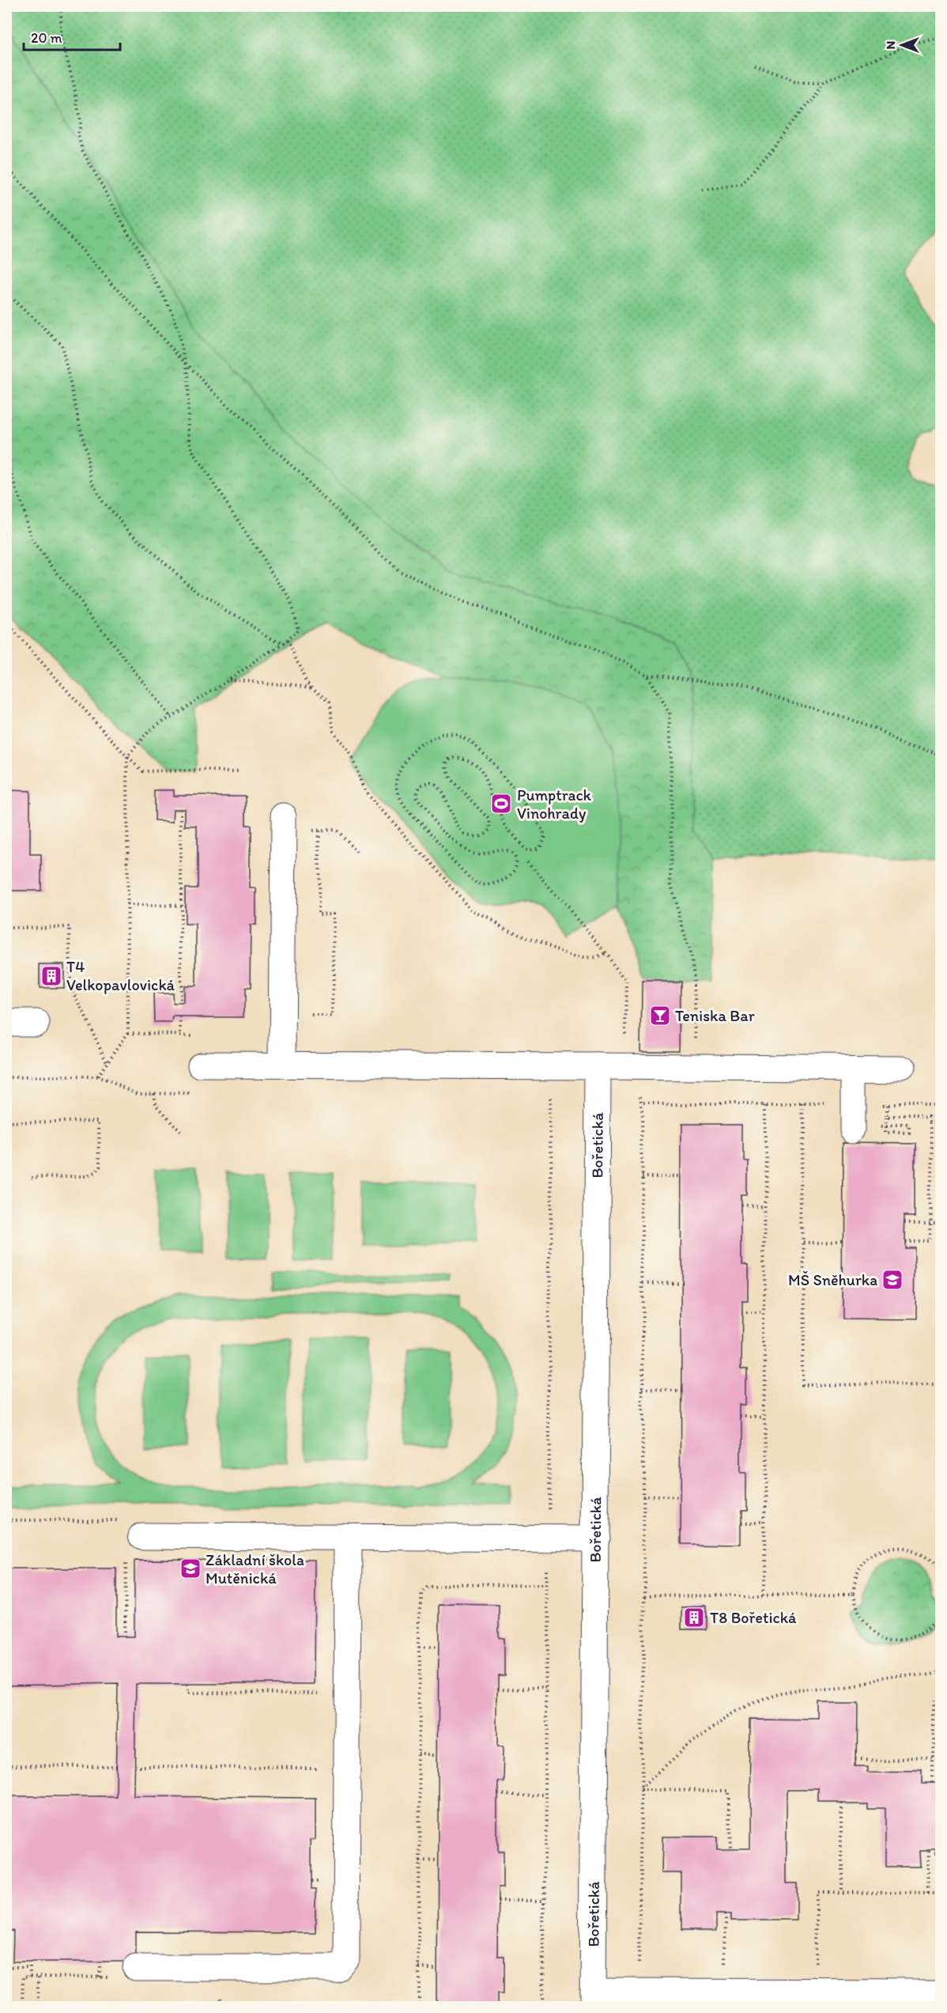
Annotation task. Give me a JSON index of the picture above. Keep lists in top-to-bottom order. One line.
{"streets":{"street":["Bořetická"]},"places":{"sports":["Pumptrack Vinohrady"],"building":["T4 Velkopavlovická","T8 Bořetická"],"bar":["Teniska Bar"],"school or university":["MŠ Sněhurka","Základní škola Mutěnická"]},"scale_bar":"20 m","north":"left"}
